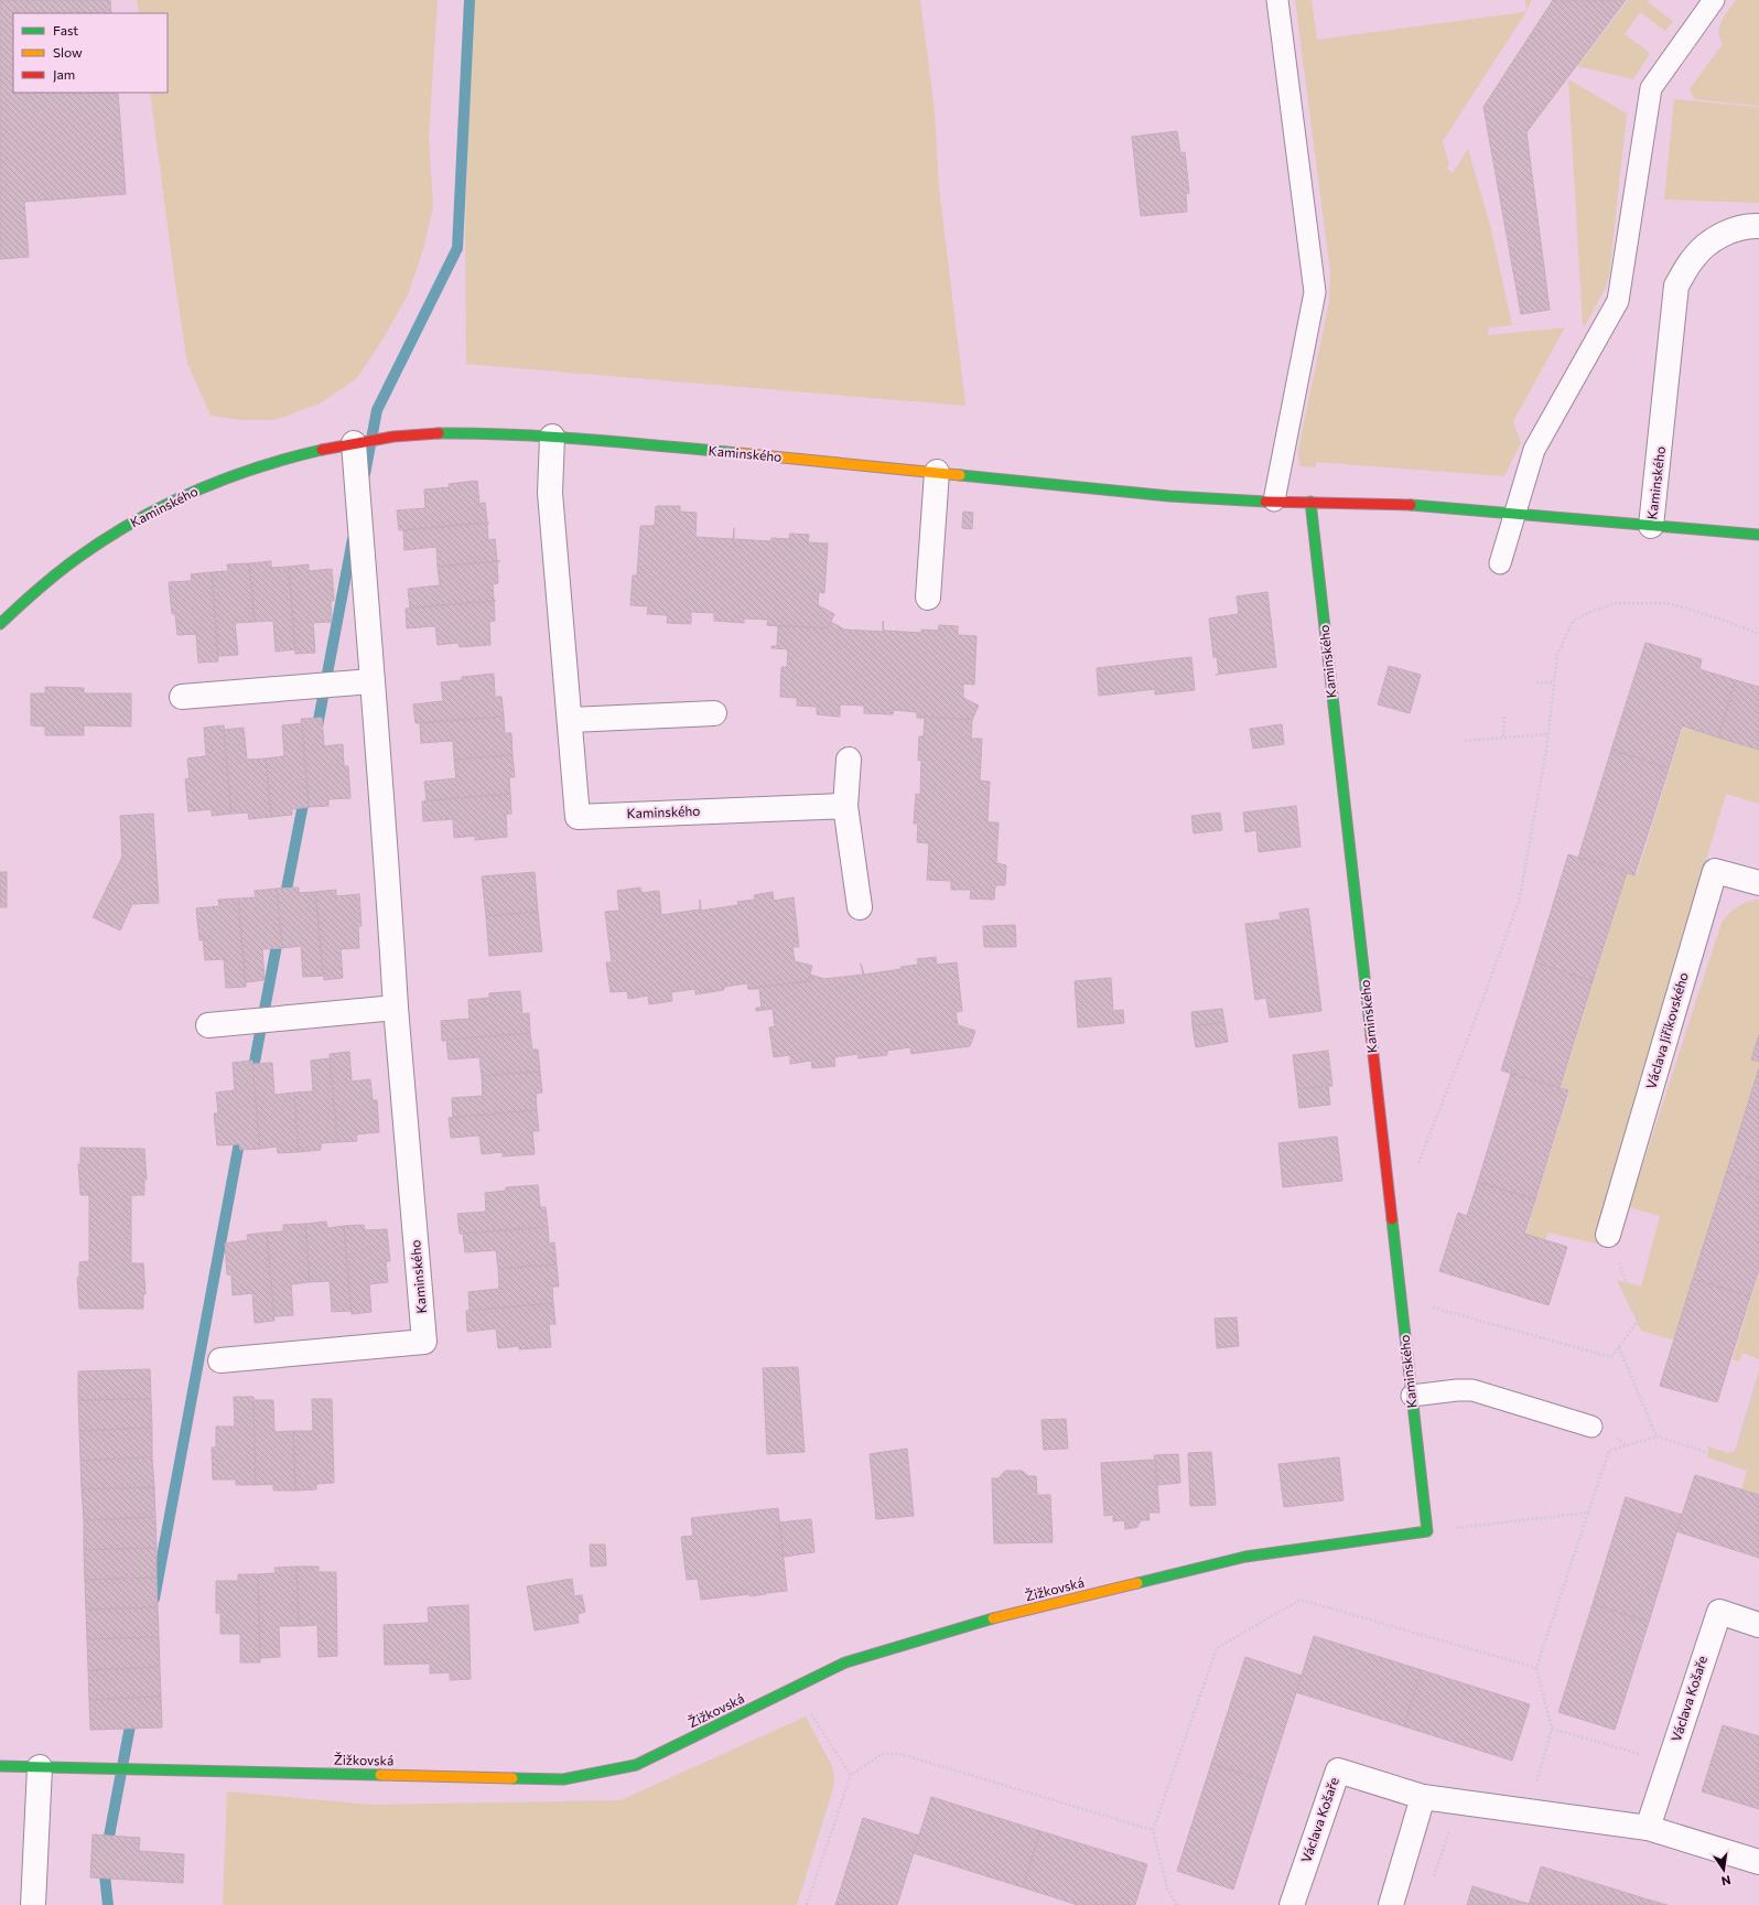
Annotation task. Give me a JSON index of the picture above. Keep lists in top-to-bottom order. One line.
{"streets":{"street":["Kaminského","Václava Jiřikovského","Žižkovská","Václava Košaře"]},"crossings":[["Kaminského","Žižkovská"]],"legend":["Fast","Slow","Jam"],"north":"bottom"}
